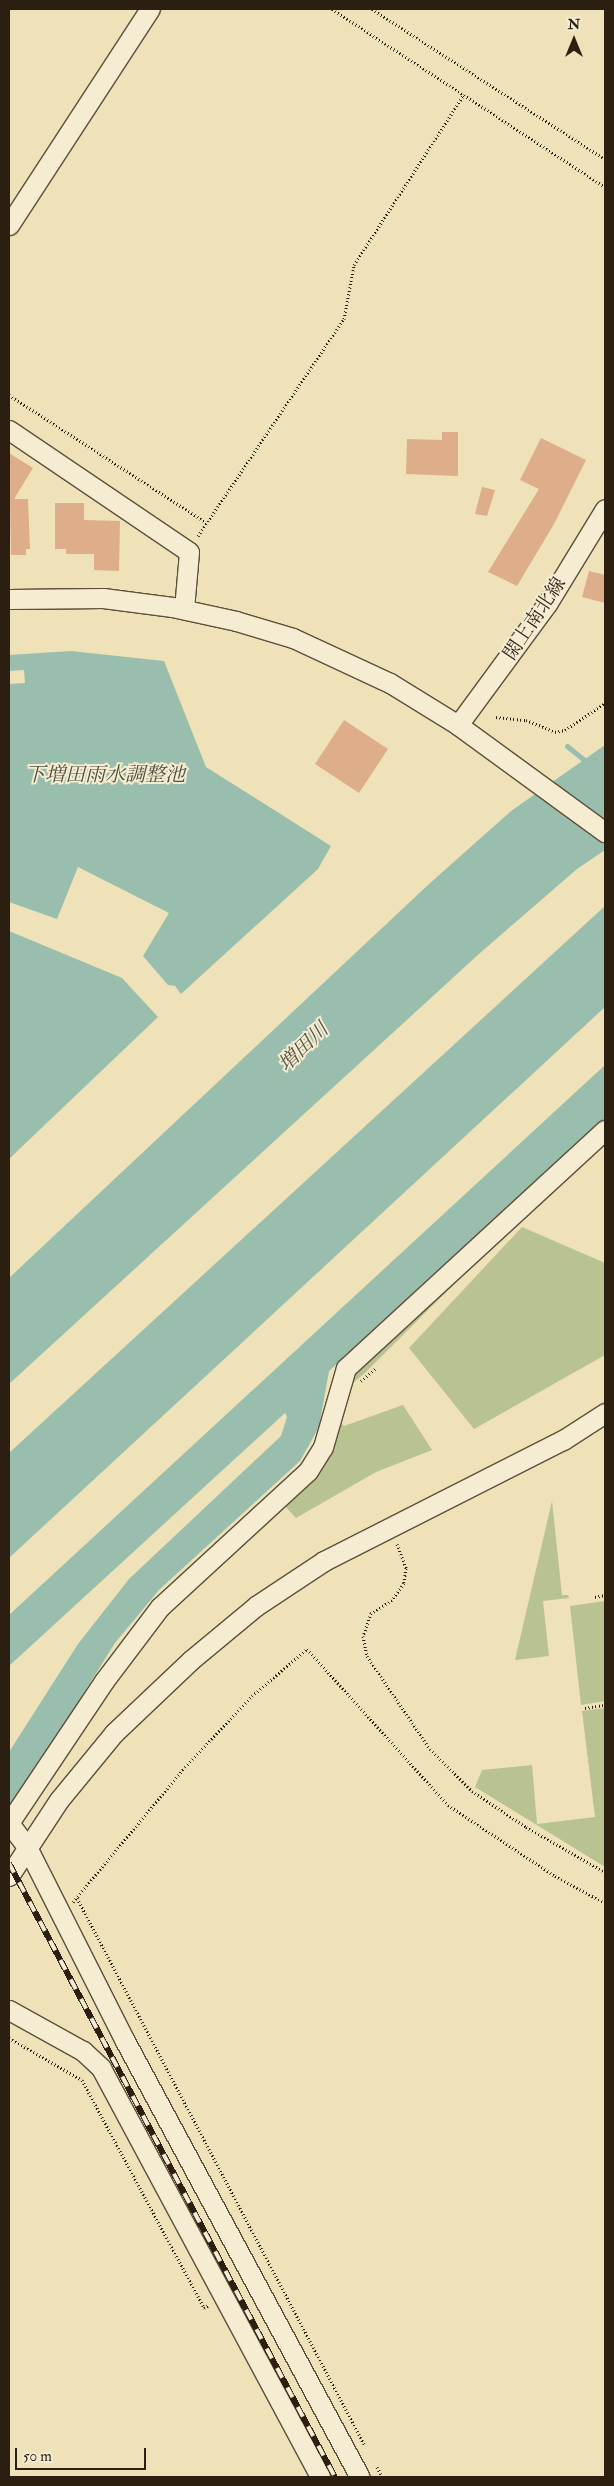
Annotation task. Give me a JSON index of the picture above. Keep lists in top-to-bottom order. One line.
{"streets":{"street":["閖上南北線"]},"water":["下増田雨水調整池","増田川"],"scale_bar":"50 m","north":"top"}
